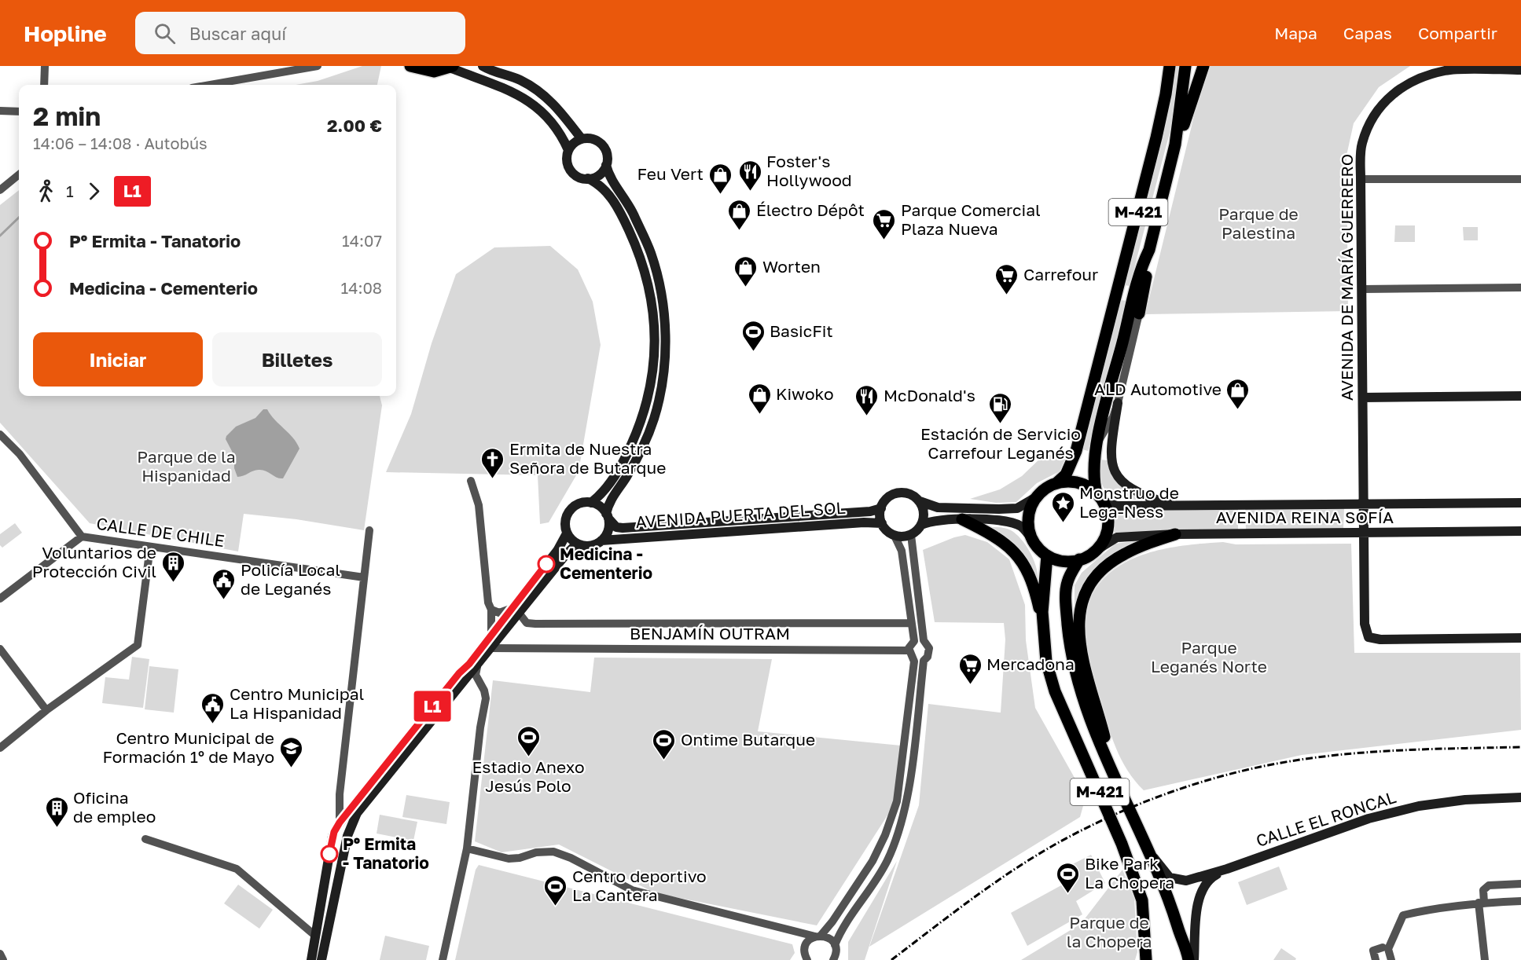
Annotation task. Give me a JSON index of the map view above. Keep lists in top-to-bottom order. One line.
{"streets":{"main road":["M-421","AVENIDA DE MARÍA GUERRERO","AVENIDA PUERTA DEL SOL","AVENIDA REINA SOFÍA","CALLE EL RONCAL"],"street":["CALLE DE CHILE","BENJAMÍN OUTRAM"]},"crossings":[["M-421","AVENIDA REINA SOFÍA"],["AVENIDA DE MARÍA GUERRERO","AVENIDA REINA SOFÍA"]],"parks":["Parque de Palestina","Parque de la Hispanidad","Parque Leganés Norte","Parque de la Chopera"],"places":{"restaurant":["Foster's Hollywood","McDonald's"],"shop":["Feu Vert","Électro Dépôt","Worten","ALD Automotive","Kiwoko"],"supermarket":["Parque Comercial Plaza Nueva","Carrefour","Mercadona"],"sports":["BasicFit","Estadio Anexo Jesús Polo","Ontime Butarque","Bike Park La Chopera","Centro deportivo La Cantera"],"fuel station":["Estación de Servicio Carrefour Leganés"],"church":["Ermita de Nuestra Señora de Butarque"],"place":["Monstruo de Lega-Ness"],"other":["Medicina - Cementerio","Pº Ermita - Tanatorio"],"building":["Voluntarios de Protección Civil","Oficina de empleo"],"public building":["Policía Local de Leganés","Centro Municipal La Hispanidad"],"school or university":["Centro Municipal de Formación 1º de Mayo"]},"lines":["bus line L1"],"page":{"header":"Hopline","search":"Buscar aquí","nav":["Mapa","Capas","Compartir"],"on_map":"L1","heading":["2 min","14:06 – 14:08 · Autobús","2.00 €"],"legs":["1","L1"],"list":[{"name":"Pº Ermita - Tanatorio","value":"14:07"},{"name":"Medicina - Cementerio","value":"14:08"}],"buttons":["Iniciar","Billetes"]}}
